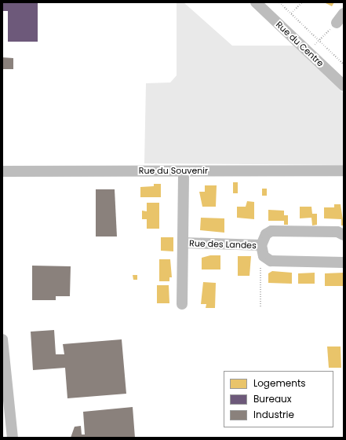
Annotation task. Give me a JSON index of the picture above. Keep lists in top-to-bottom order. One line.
{"streets":{"street":["Rue du Centre","Rue du Souvenir","Rue des Landes"]},"crossings":[["Rue du Souvenir","Rue des Landes"]],"legend":["Logements","Bureaux","Industrie"]}
